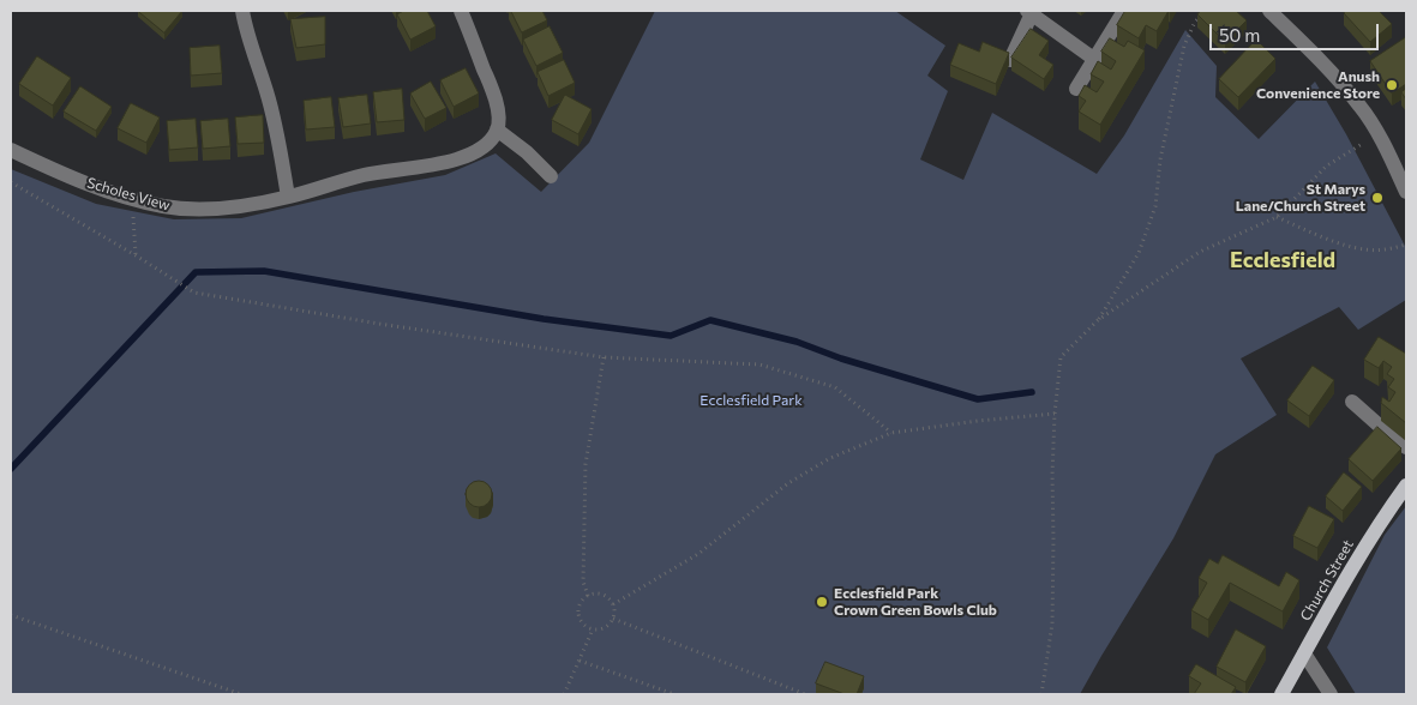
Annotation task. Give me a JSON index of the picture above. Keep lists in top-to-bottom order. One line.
{"streets":{"main road":["Church Street"],"street":["Scholes View"]},"districts":["Ecclesfield"],"parks":["Ecclesfield Park"],"places":["Anush Convenience Store","St Marys Lane/Church Street","Ecclesfield Park Crown Green Bowls Club"],"scale_bar":"50 m"}
